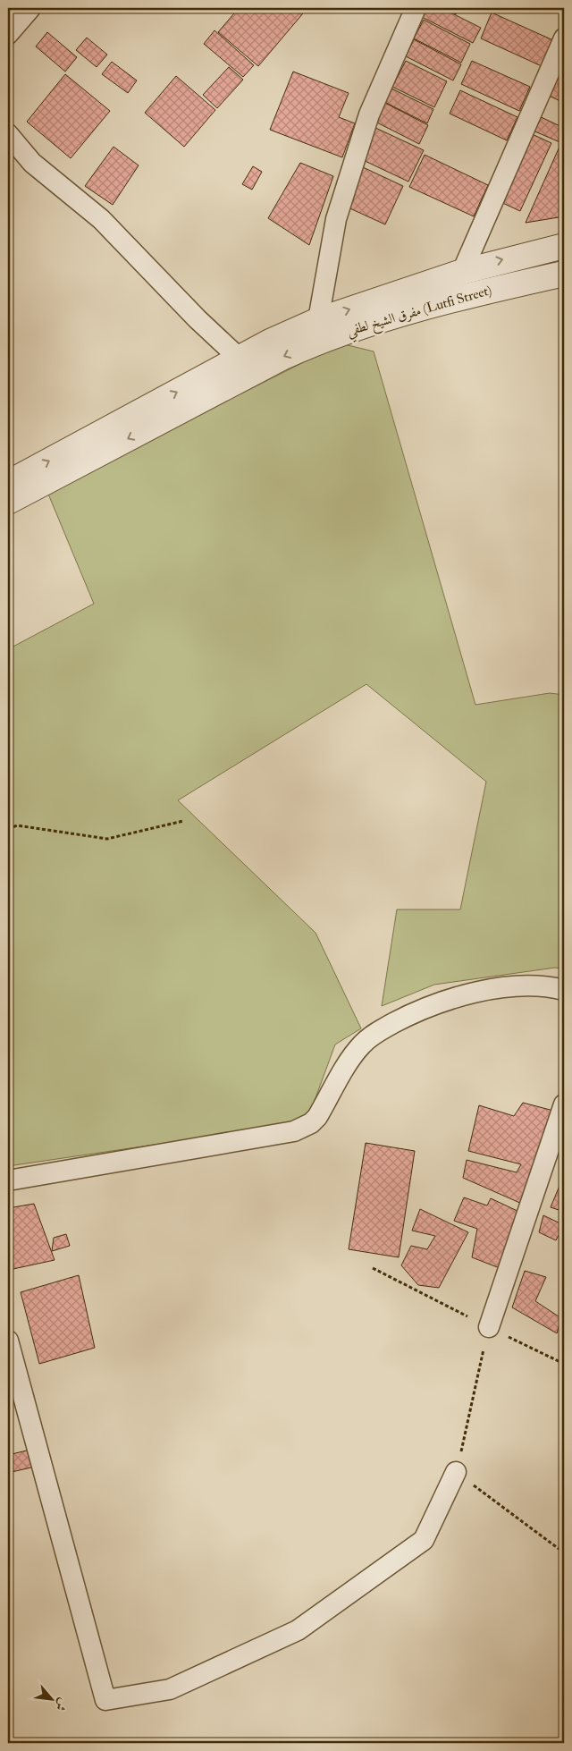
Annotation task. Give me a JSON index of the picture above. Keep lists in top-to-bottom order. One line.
{"streets":{"street":["مفرق الشيخ لطفي (Lutfi Street)"]},"north":"bottom right"}
